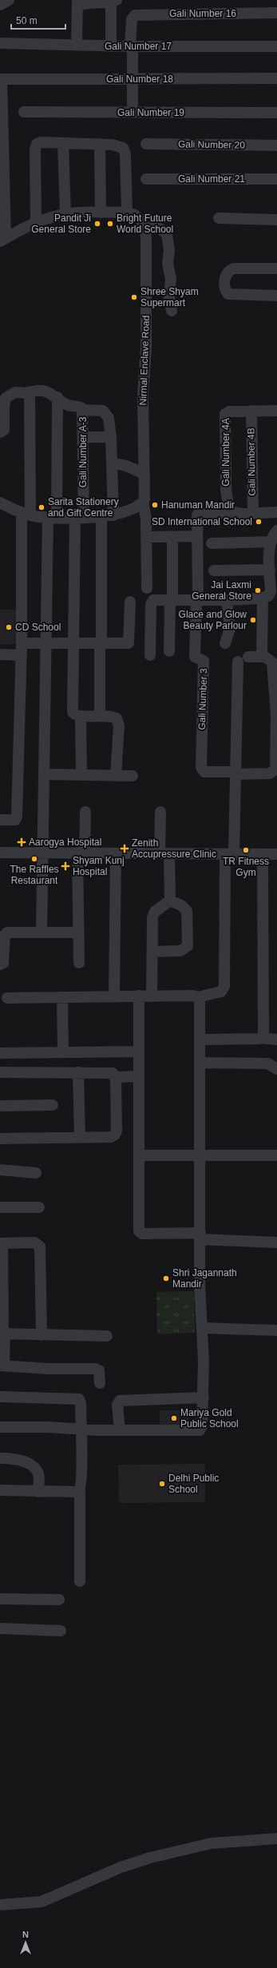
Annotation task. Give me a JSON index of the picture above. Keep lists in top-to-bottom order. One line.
{"streets":{"street":["Gali Number 16","Gali Number 17","Gali Number 18","Gali Number 19","Gali Number 20","Gali Number 21","Nirmal Enclave Road","Gali Number A-3","Gali Number 4A","Gali Number 4B","Gali Number 3"]},"crossings":[["Gali Number 16","Gali Number 17"],["Gali Number 4A","Gali Number 4B"]],"places":{"other":["Pandit Ji General Store","Bright Future World School","Shree Shyam Supermart","Hanuman Mandir","Sarita Stationery and Gift Centre","SD International School","Jai Laxmi General Store","Glace and Glow Beauty Parlour","CD School","TR Fitness Gym","The Raffles Restaurant","Shri Jagannath Mandir","Mariya Gold Public School","Delhi Public School"],"health":["Aarogya Hospital","Zenith Accupressure Clinic","Shyam Kunj Hospital"]},"scale_bar":"50 m","north":"top"}
